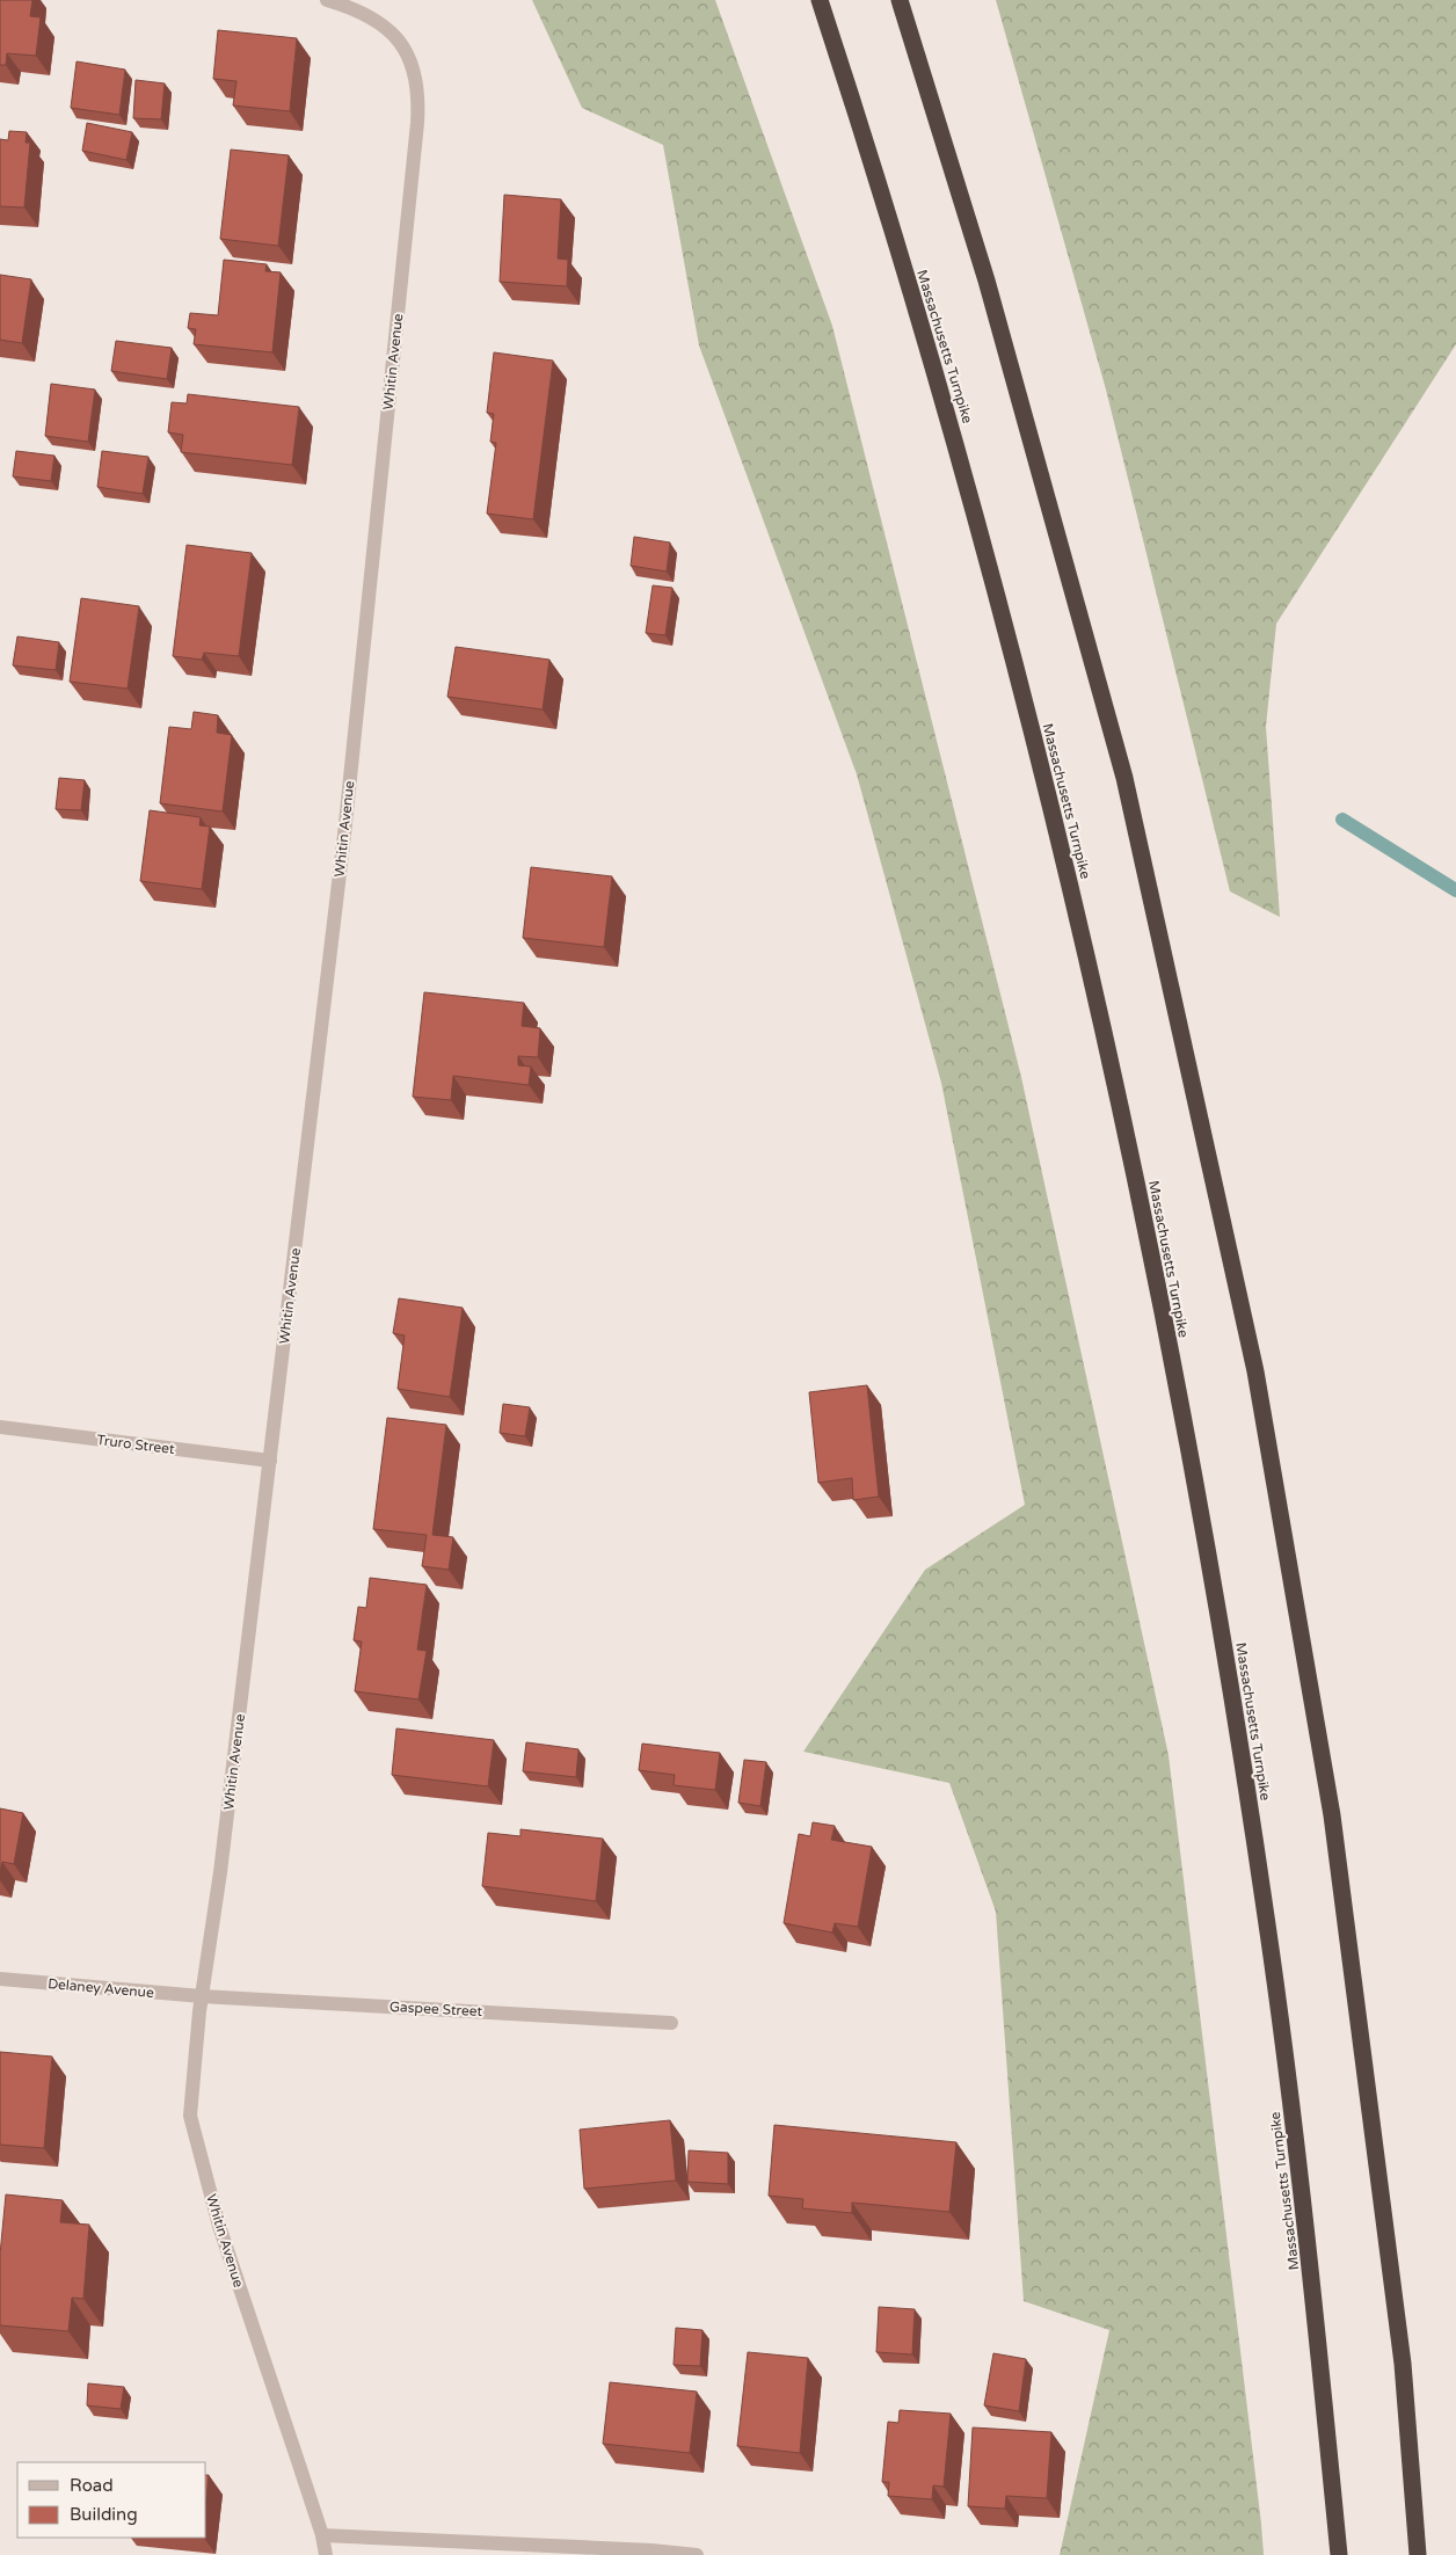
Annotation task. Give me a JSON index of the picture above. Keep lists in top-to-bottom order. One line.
{"streets":{"highway":["Massachusetts Turnpike"],"street":["Whitin Avenue","Truro Street","Delaney Avenue","Gaspee Street"]},"crossings":[["Whitin Avenue","Truro Street"],["Whitin Avenue","Delaney Avenue"],["Whitin Avenue","Gaspee Street"],["Delaney Avenue","Gaspee Street"]],"legend":["Road","Building"]}
